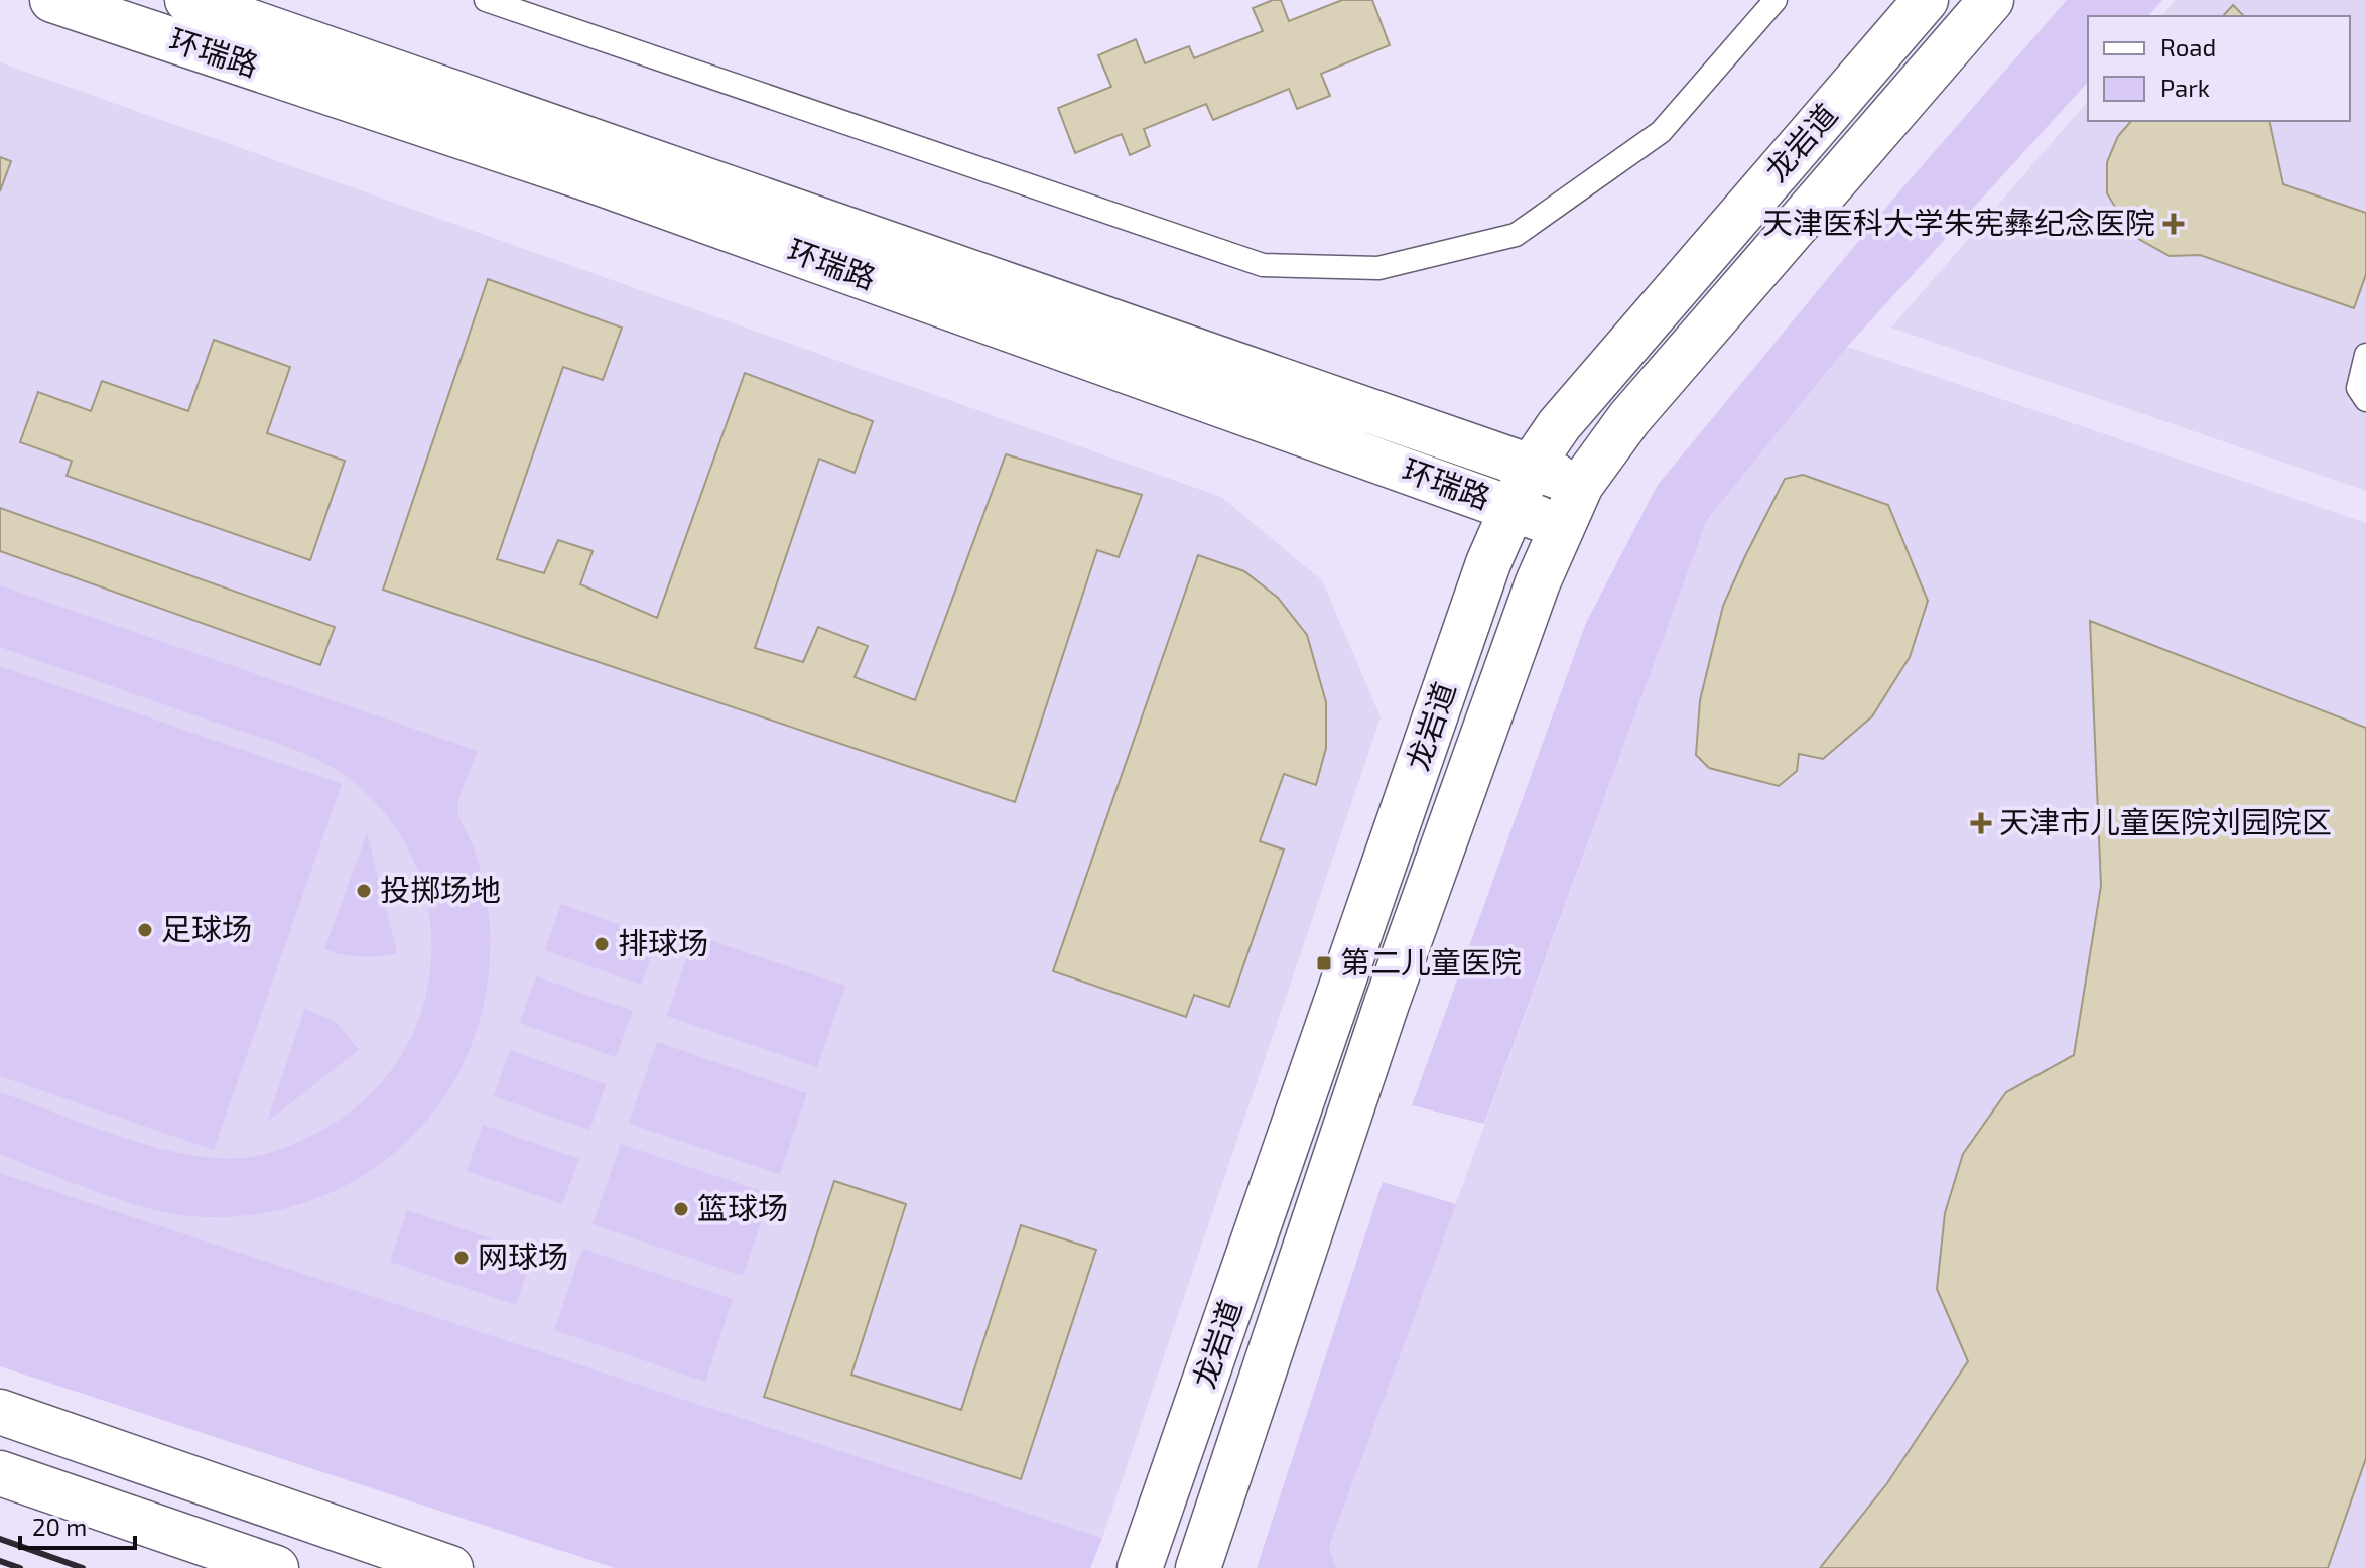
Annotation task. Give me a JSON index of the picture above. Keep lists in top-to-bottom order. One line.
{"streets":{"main road":["环瑞路","龙岩道"]},"crossings":[["环瑞路","龙岩道"]],"places":{"health":["天津医科大学朱宪彝纪念医院","天津市儿童医院刘园院区"],"other":["投掷场地","足球场","排球场","篮球场","网球场"],"transit":["第二儿童医院"]},"legend":["Road","Park"],"scale_bar":"20 m"}
